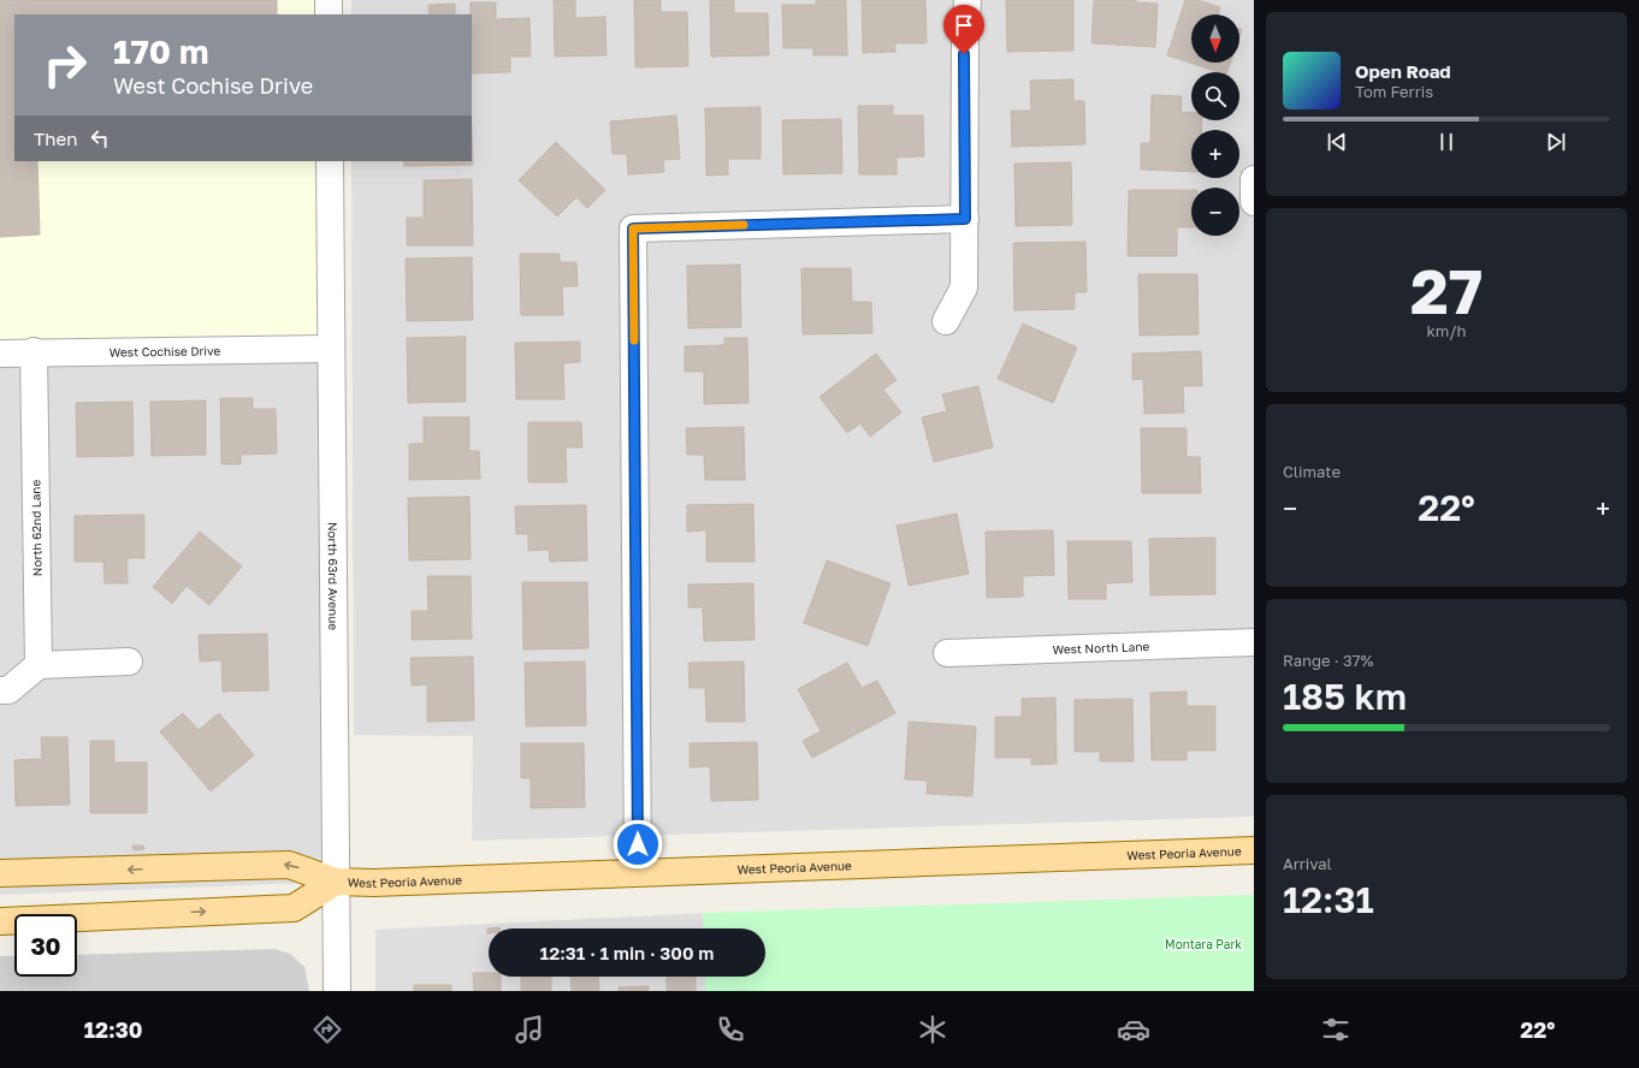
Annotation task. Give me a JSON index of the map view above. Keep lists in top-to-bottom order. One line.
{"streets":{"main road":["West Peoria Avenue"],"street":["West Cochise Drive","North 62nd Lane","North 63rd Avenue","West North Lane"]},"crossings":[["West Cochise Drive","North 62nd Lane"],["West Cochise Drive","North 63rd Avenue"],["North 63rd Avenue","West Peoria Avenue"]],"parks":["Montara Park"],"north":"bottom","page":{"map_buttons":["+","−"],"turn":["170 m","West Cochise Drive"],"song":["Open Road","Tom Ferris"],"then":"Then","tile":[["27","km/h"],"Climate",["Range · 37%","185 km"],["Arrival","12:31"]],"heat":["−","22°","+"],"limit":"30","trip":"12:31 · 1 min · 300 m","tabs":["12:30","22°"]}}
